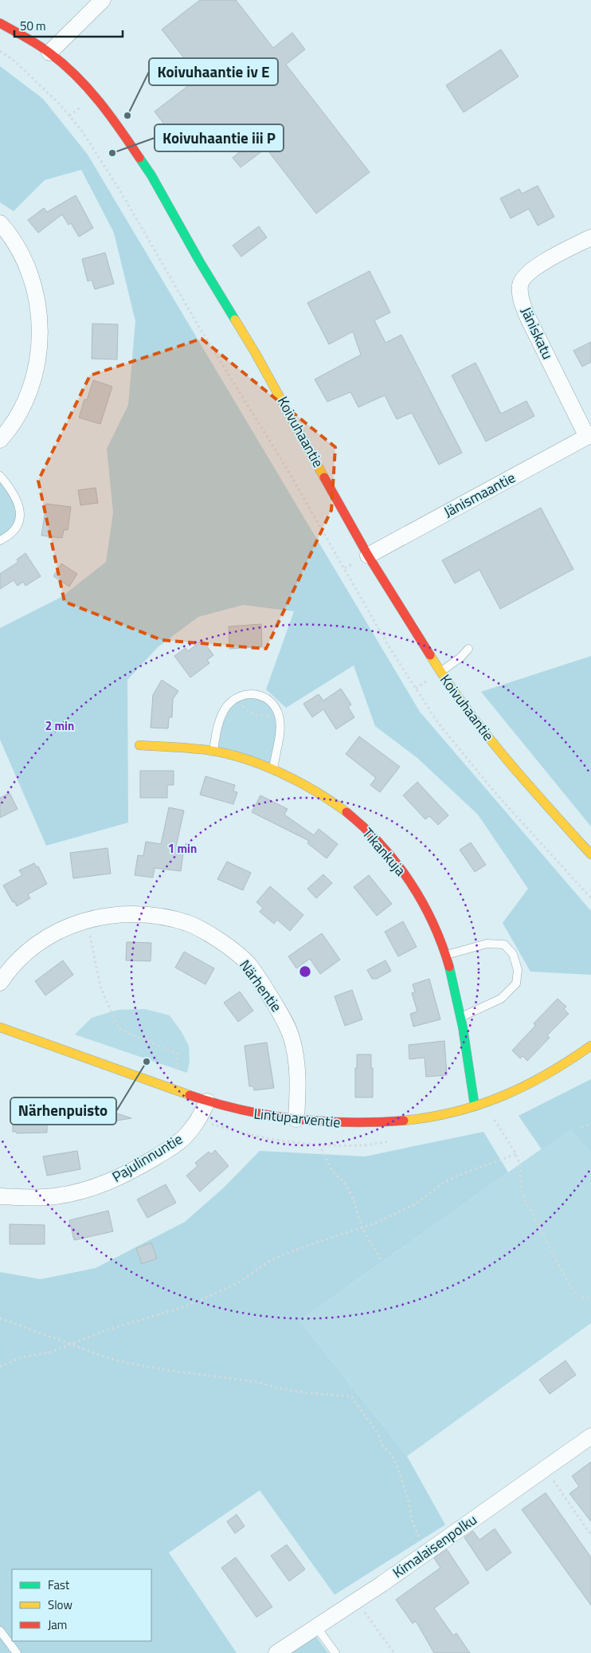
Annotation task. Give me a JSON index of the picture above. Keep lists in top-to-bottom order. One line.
{"streets":{"street":["Jäniskatu","Koivuhaantie","Jänismaantie","Tikankuja","Närhentie","Lintuparventie","Pajulinnuntie","Kimalaisenpolku"]},"crossings":[["Jäniskatu","Jänismaantie"],["Koivuhaantie","Jänismaantie"],["Tikankuja","Lintuparventie"],["Närhentie","Lintuparventie"],["Lintuparventie","Pajulinnuntie"]],"places":["Koivuhaantie iv E","Koivuhaantie iii P","Närhenpuisto"],"legend":["Fast","Slow","Jam"],"scale_bar":"50 m","rings":["2 min","1 min"]}
